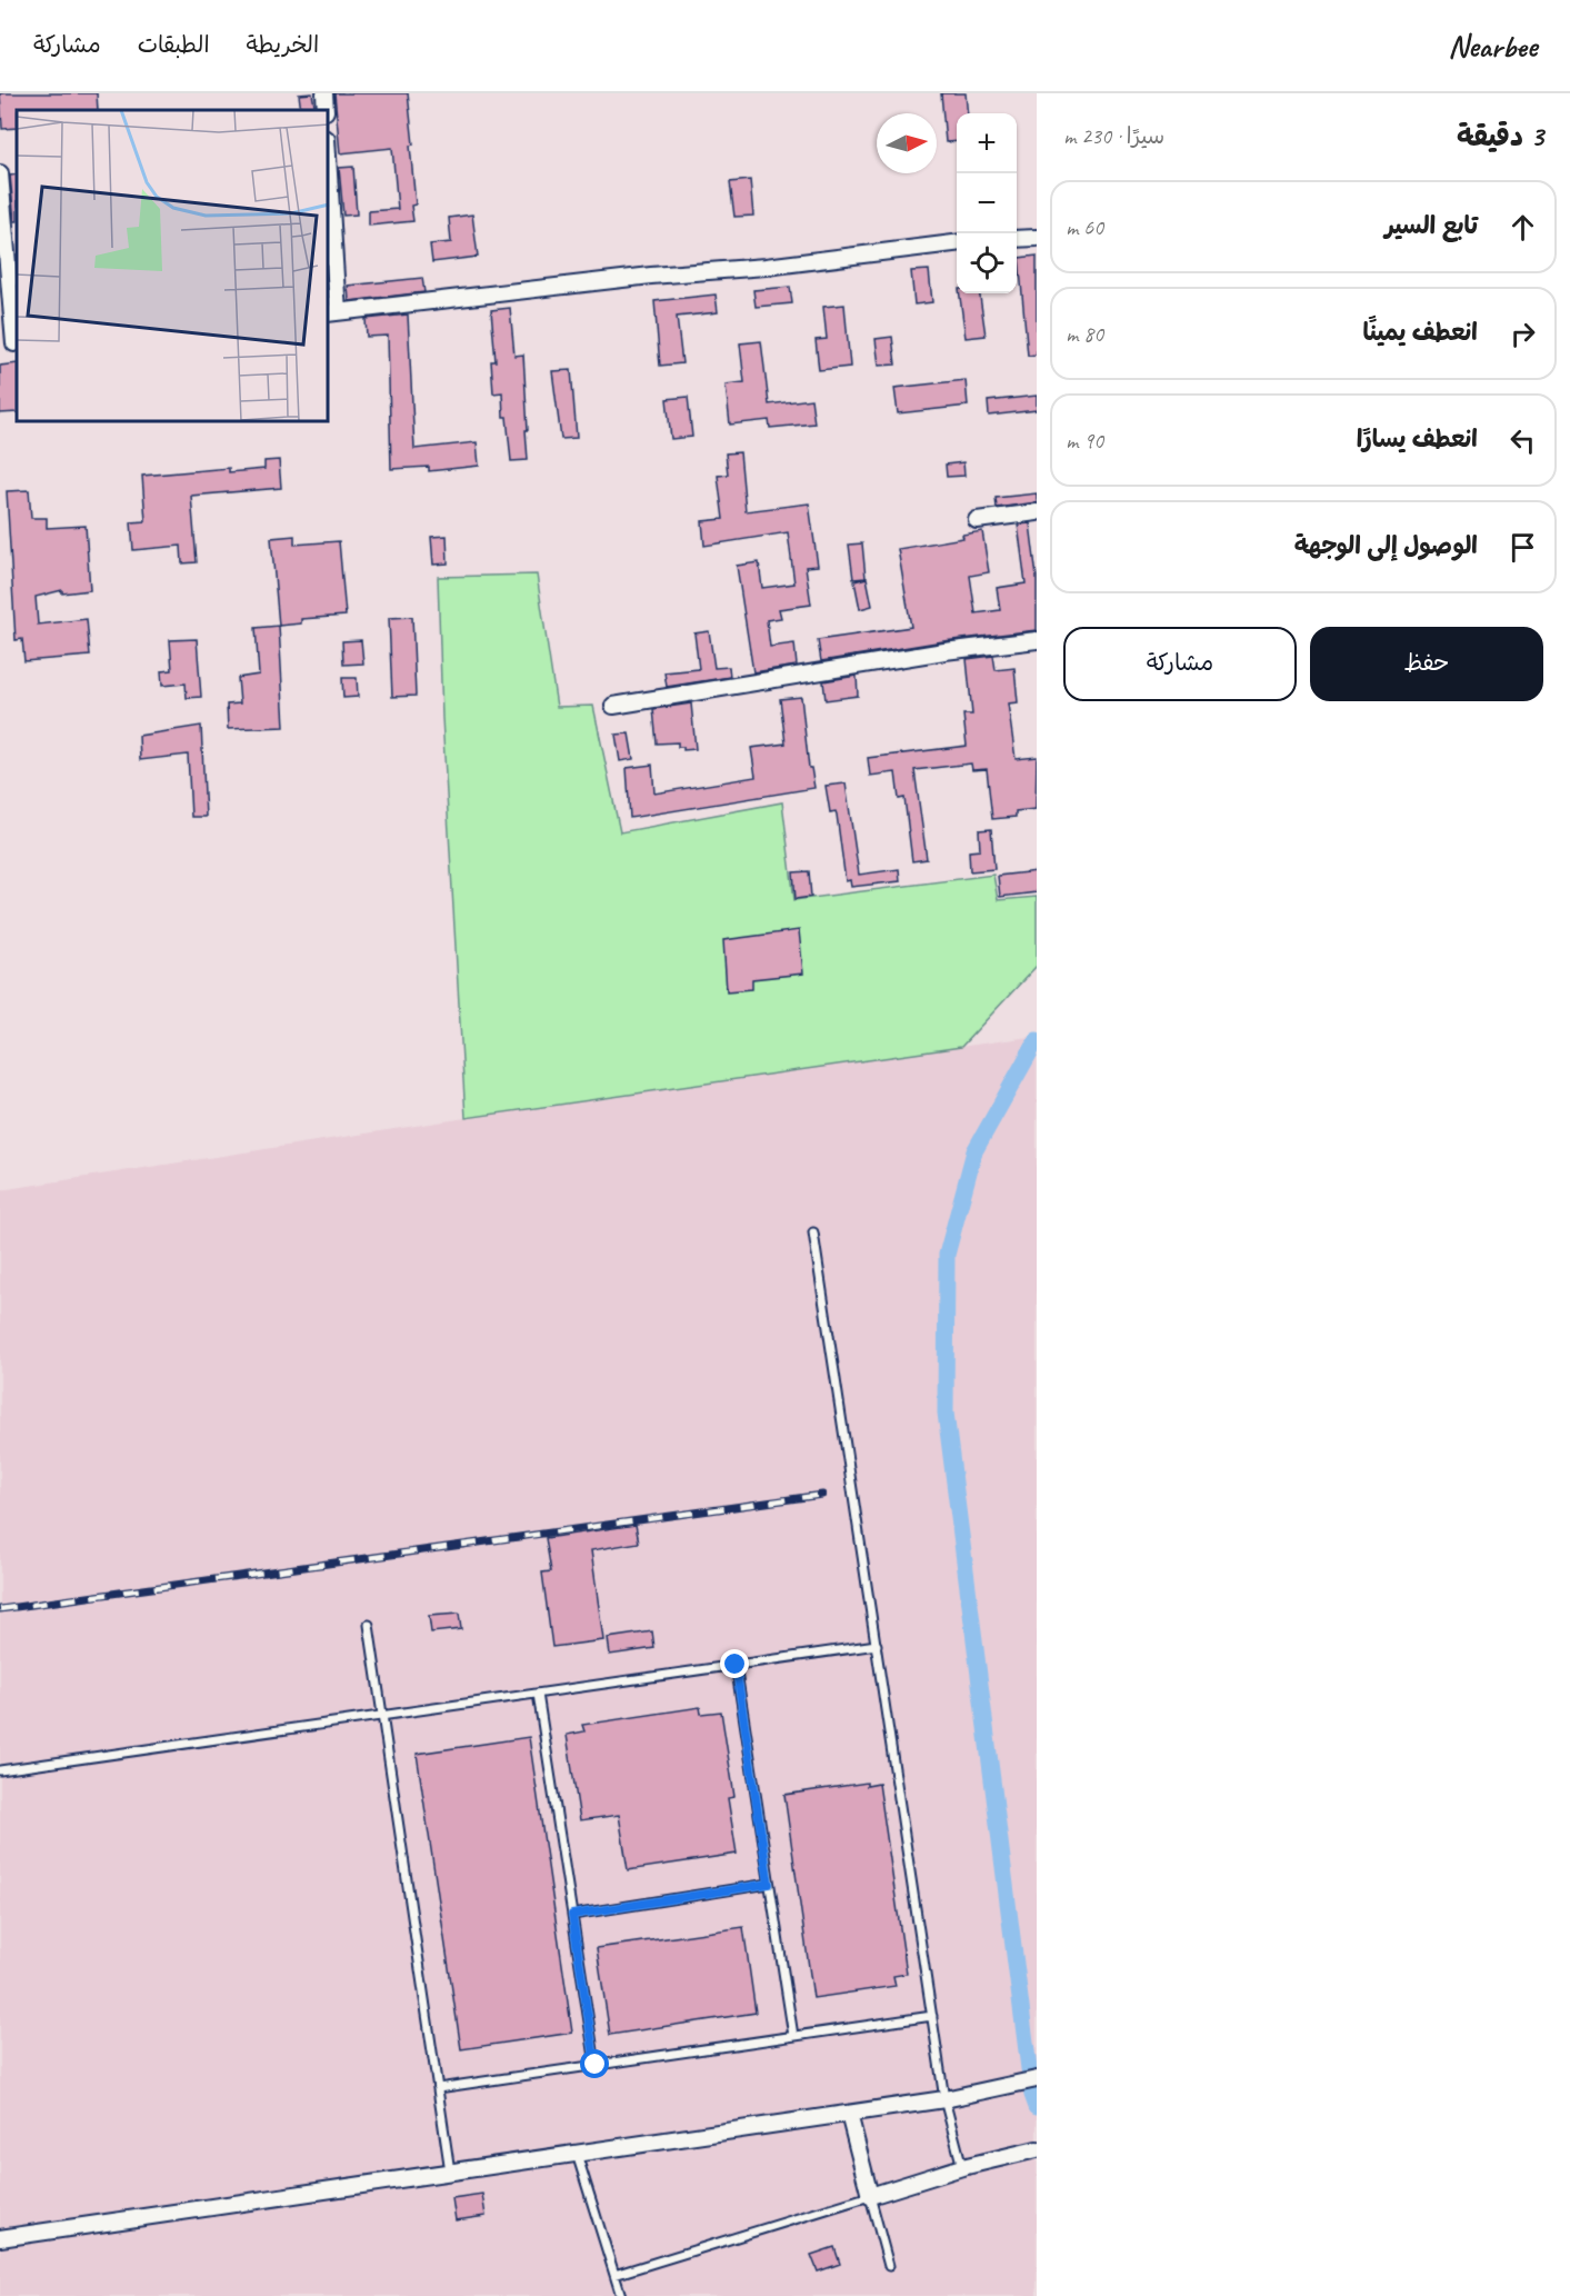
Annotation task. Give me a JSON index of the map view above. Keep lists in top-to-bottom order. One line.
{"north":"right","page":{"header":"Nearbee","nav":["الخريطة","الطبقات","مشاركة"],"heading":["3 دقيقة","سيرًا · 230 m"],"map_buttons":["+","−"],"list":[["تابع السير","60 m"],["انعطف يمينًا","80 m"],["انعطف يسارًا","90 m"],"الوصول إلى الوجهة"],"buttons":["حفظ","مشاركة"]}}
